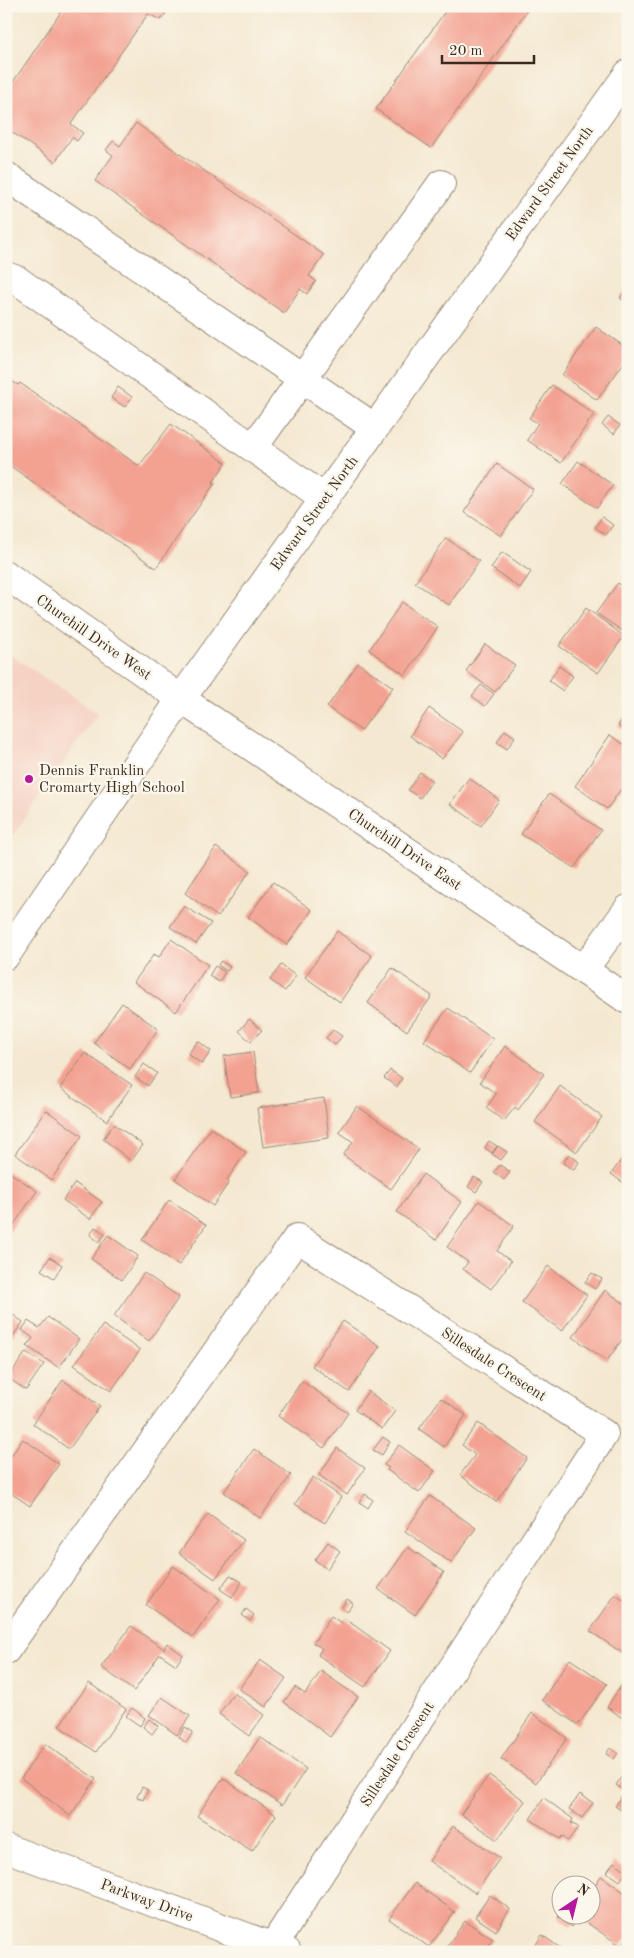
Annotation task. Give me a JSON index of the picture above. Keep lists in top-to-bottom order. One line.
{"streets":{"street":["Edward Street North","Churchill Drive West","Churchill Drive East","Sillesdale Crescent","Parkway Drive"]},"crossings":[["Edward Street North","Churchill Drive West"],["Edward Street North","Churchill Drive East"],["Churchill Drive West","Churchill Drive East"],["Sillesdale Crescent","Parkway Drive"]],"places":["Dennis Franklin Cromarty High School"],"scale_bar":"20 m","north":"top right"}
